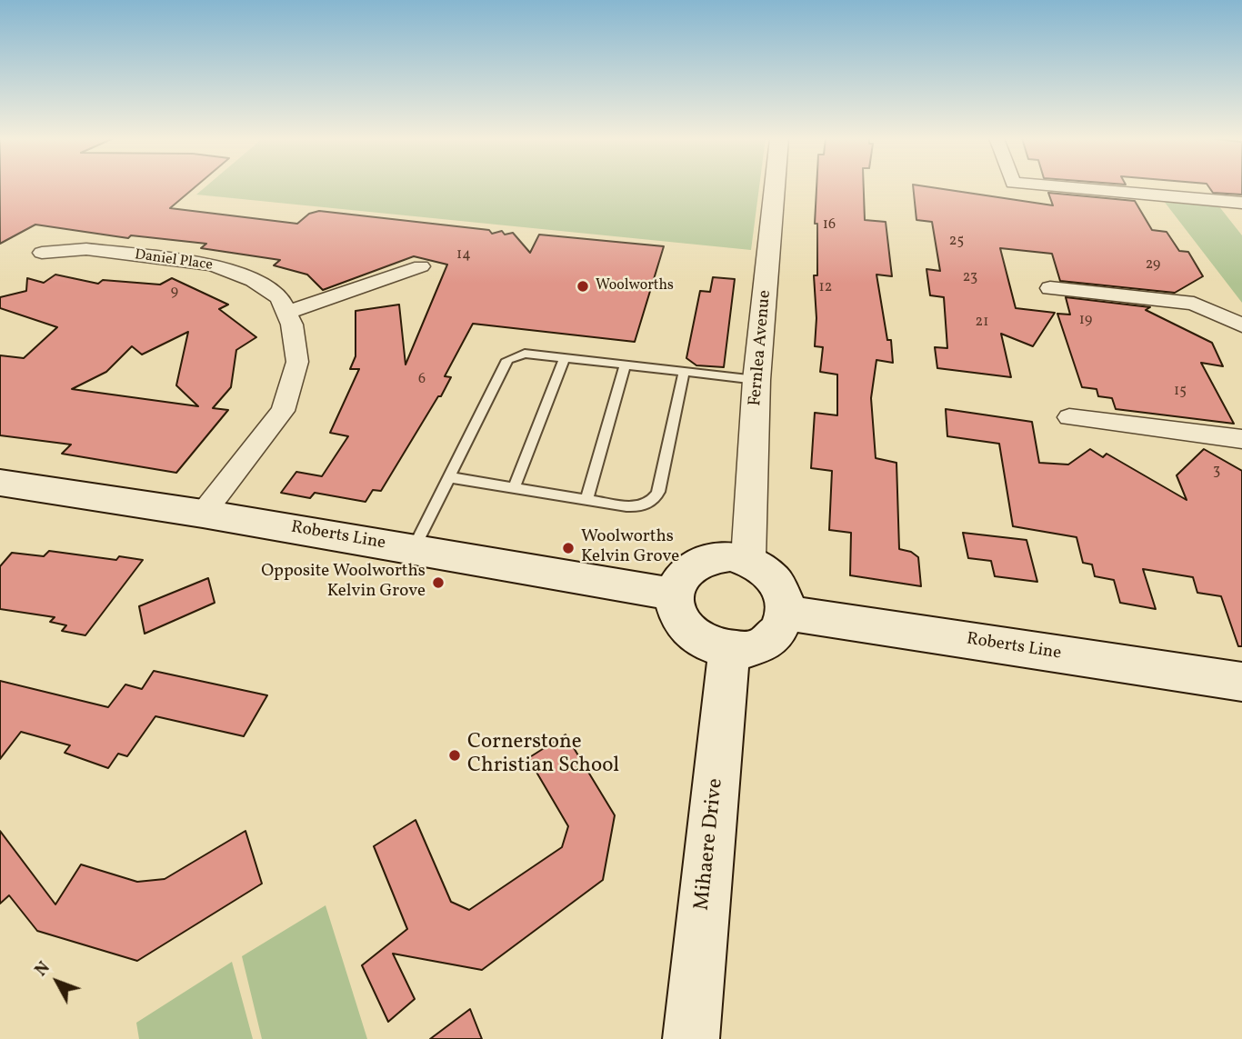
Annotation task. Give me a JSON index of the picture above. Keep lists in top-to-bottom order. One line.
{"streets":{"main road":["Roberts Line","Mihaere Drive"],"street":["Daniel Place","Fernlea Avenue"]},"crossings":[["Daniel Place","Roberts Line"],["Fernlea Avenue","Roberts Line"],["Fernlea Avenue","Mihaere Drive"],["Roberts Line","Mihaere Drive"]],"places":["Woolworths","Woolworths Kelvin Grove","Opposite Woolworths Kelvin Grove","Cornerstone Christian School"],"house_numbers":["16","25","14","29","23","12","9","19","21","6","15","3"],"north":"top left"}
